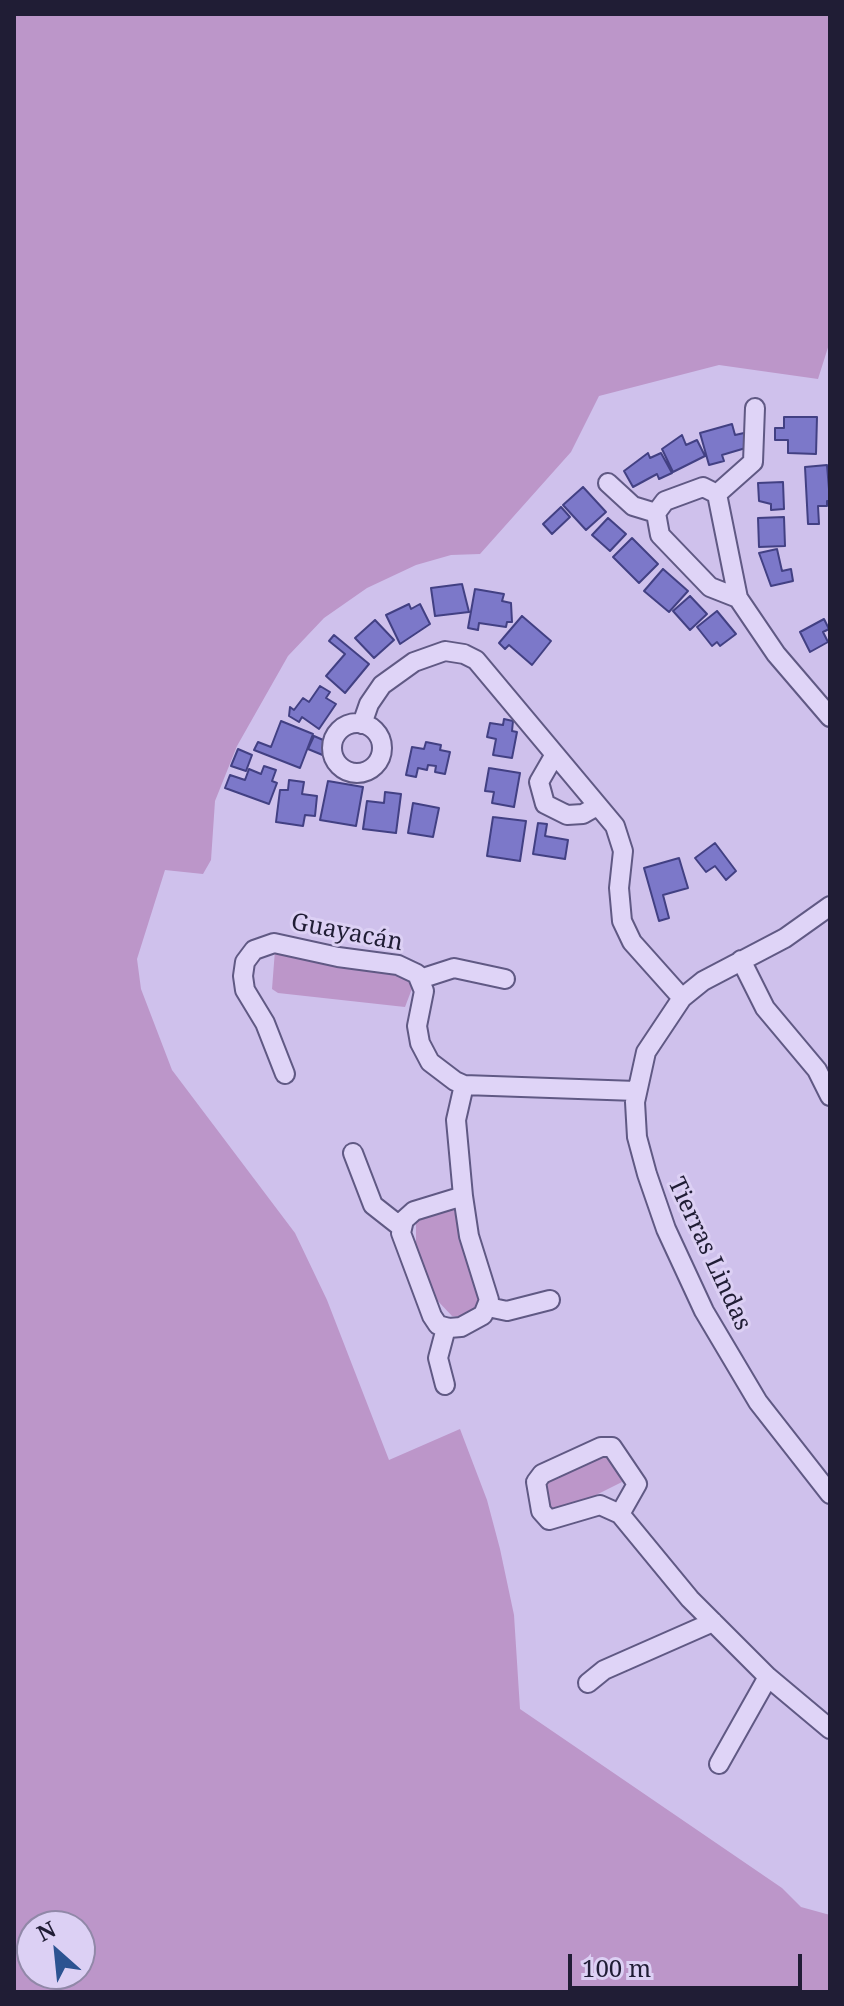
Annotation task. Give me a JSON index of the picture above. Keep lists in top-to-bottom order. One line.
{"streets":{"street":["Guayacán","Tierras Lindas"]},"scale_bar":"100 m","north":"top left"}
